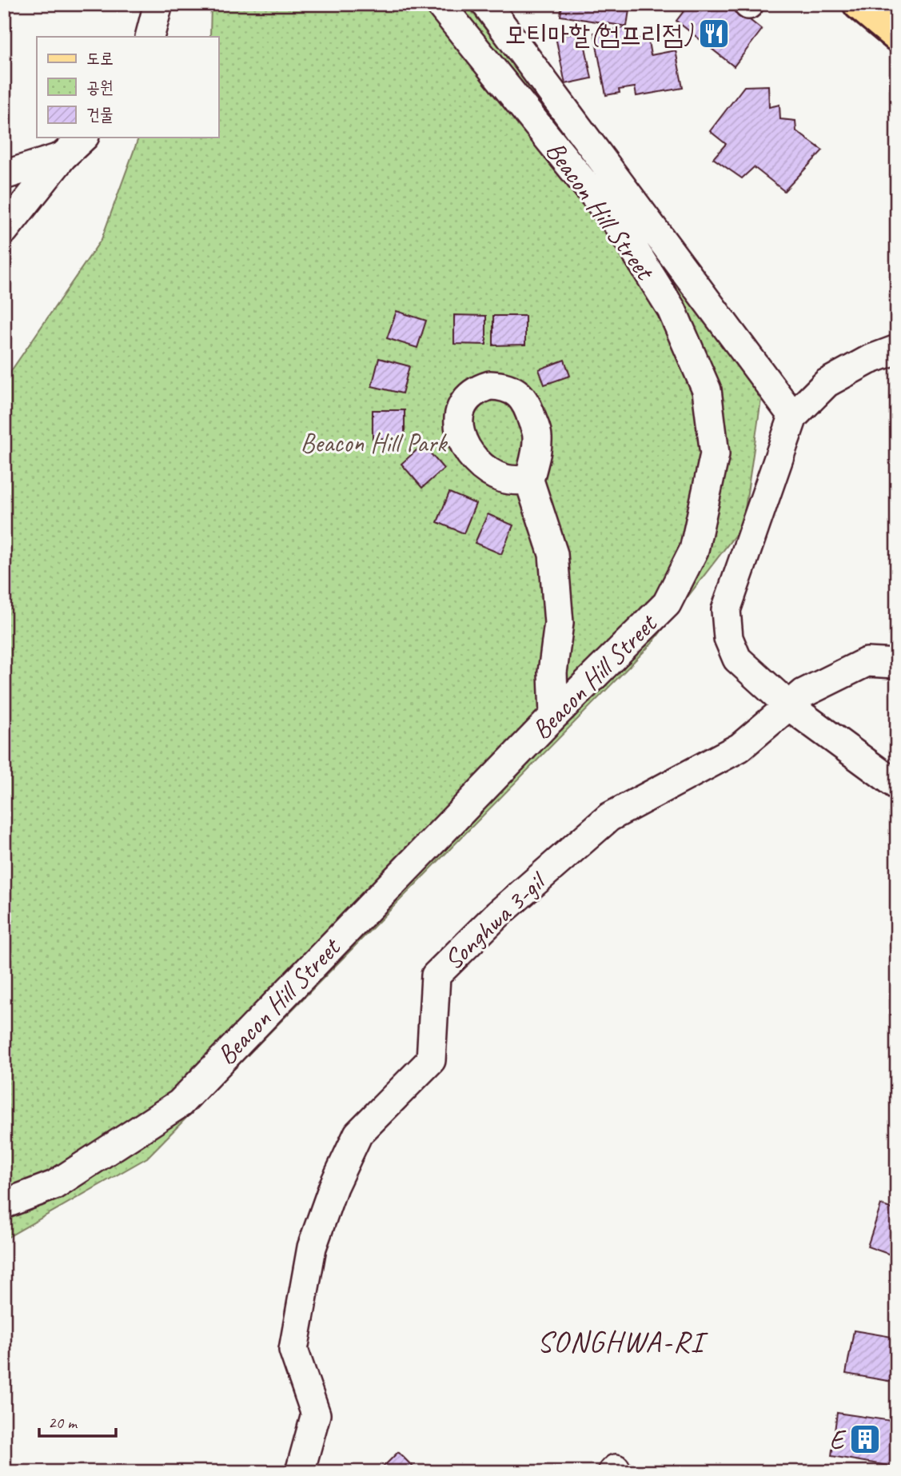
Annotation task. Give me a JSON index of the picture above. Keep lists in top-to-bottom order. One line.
{"streets":{"street":["Beacon Hill Street","Songhwa 3-gil"]},"districts":["SONGHWA-RI"],"parks":["Beacon Hill Park"],"places":{"restaurant":["모티마할(험프리점)"],"building":["E"]},"legend":["도로","공원","건물"],"scale_bar":"20 m"}
